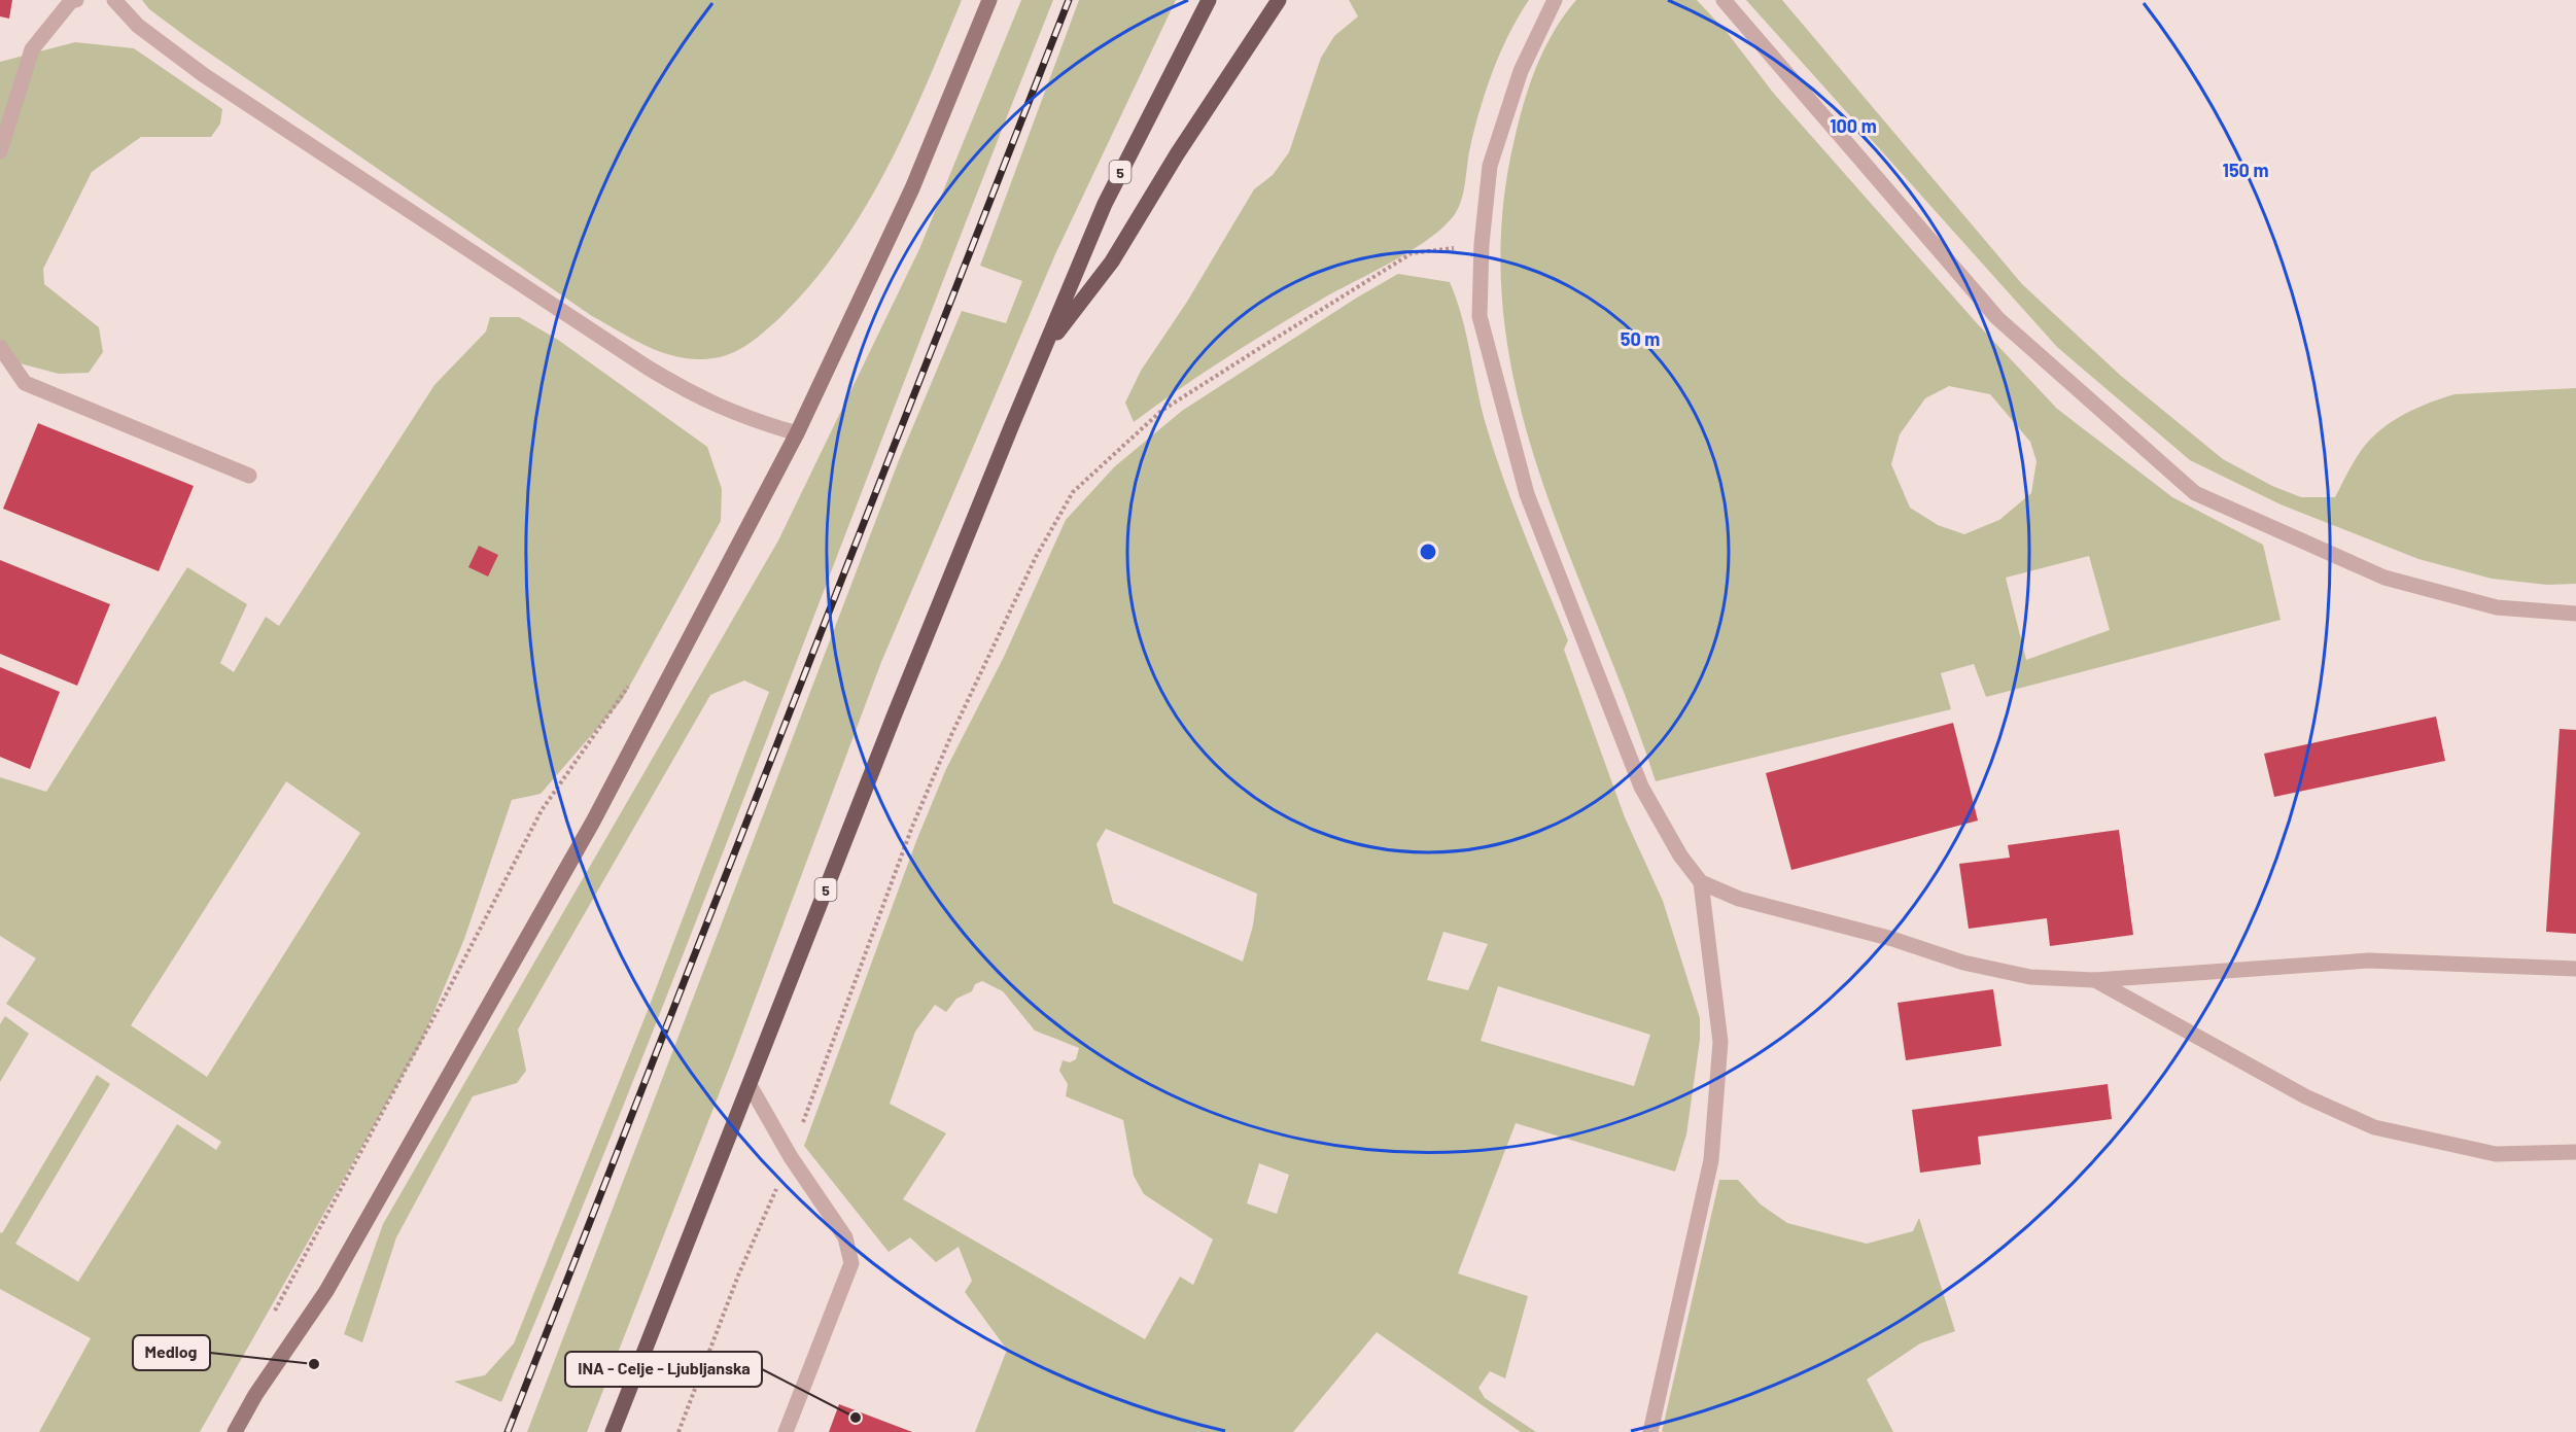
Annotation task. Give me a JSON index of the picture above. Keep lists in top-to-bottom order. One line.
{"streets":{"main road":["5"]},"places":["Medlog","INA - Celje - Ljubljanska"],"rings":["100 m","150 m","50 m"]}
